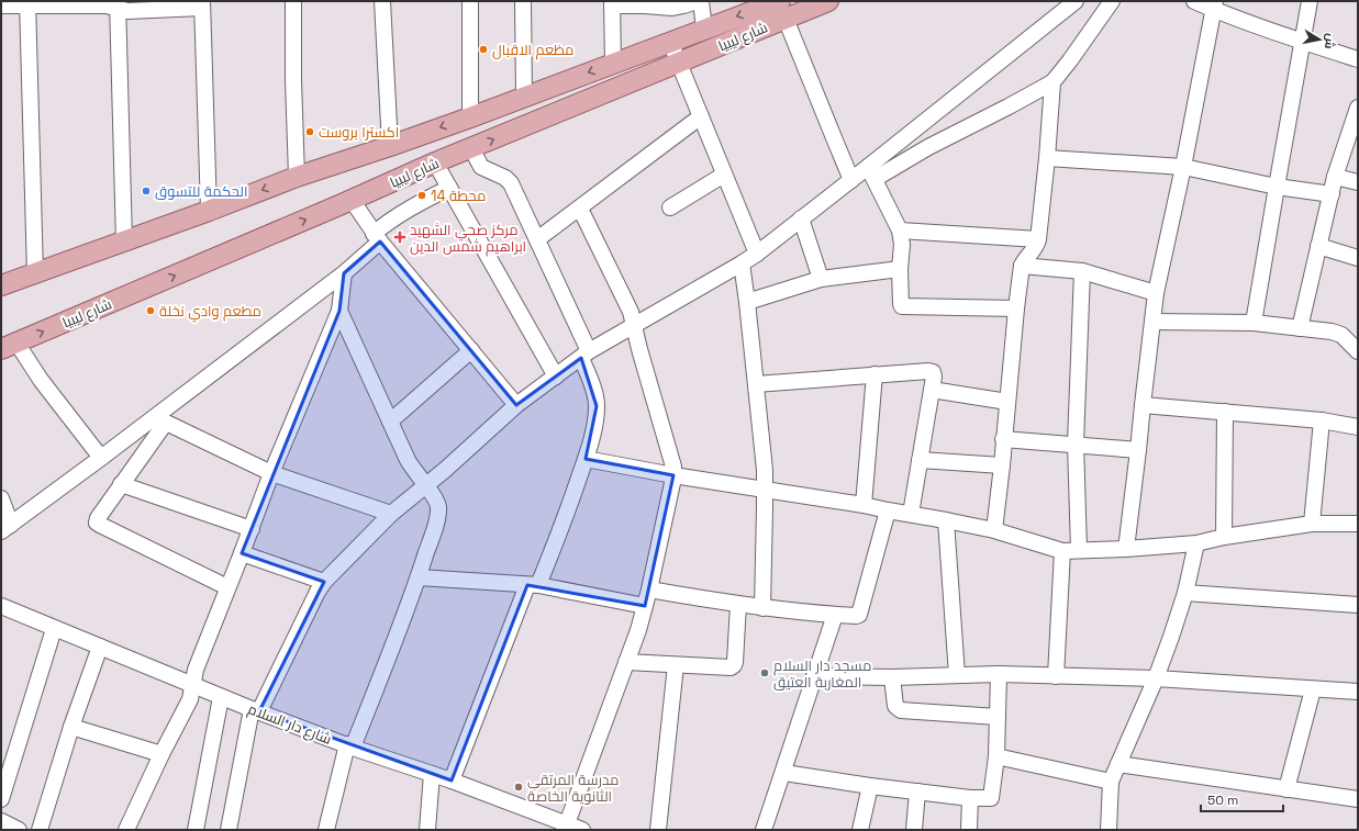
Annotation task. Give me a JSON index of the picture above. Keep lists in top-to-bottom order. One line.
{"streets":{"main road":["شارع ليبيا"],"street":["شارع دار السلام"]},"places":{"other":["مظعم الاقبال","اكسترا بروست","الحكمة للتسوق","محطة 14","مطعم وادي نخلة","مسجد دار السلام المغاربة العتيق","مدرسة المرتقي الثانوية الخاصة"],"health":["مركز صحي الشهيد ابراهيم شمس الدين"]},"scale_bar":"50 m","north":"right"}
